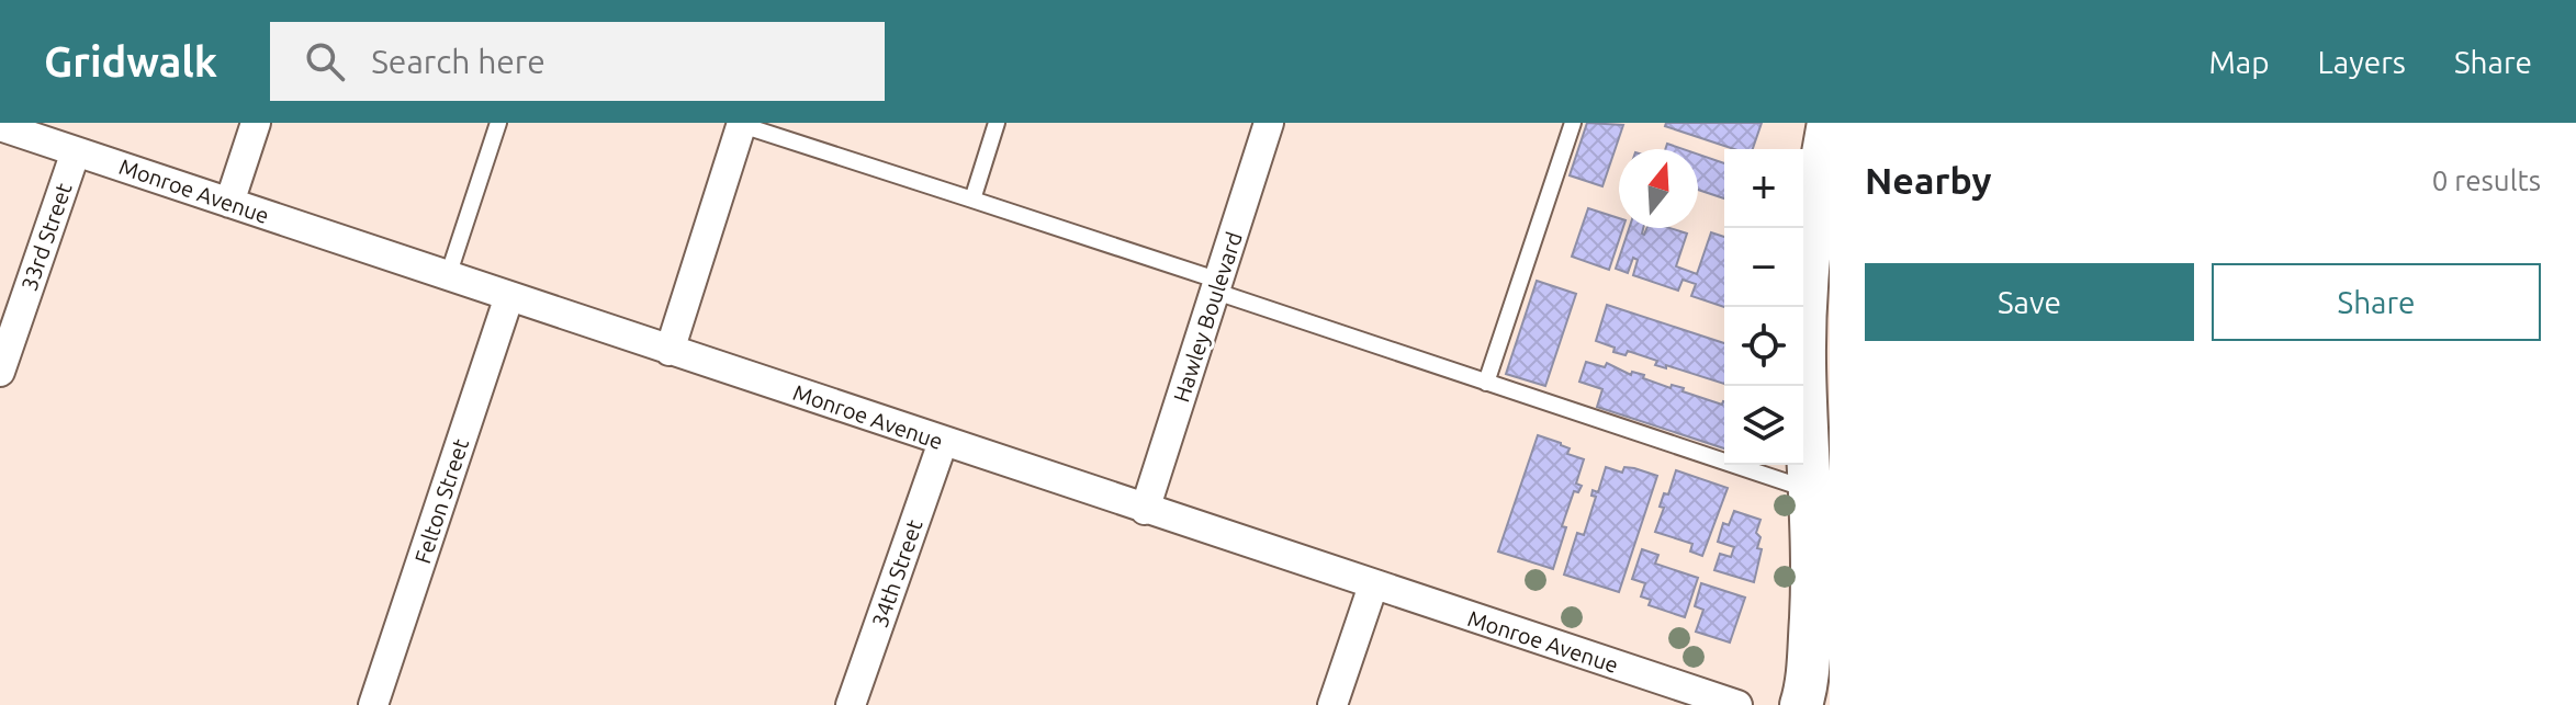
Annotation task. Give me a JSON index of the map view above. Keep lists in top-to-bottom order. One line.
{"streets":{"street":["Monroe Avenue","33rd Street","Hawley Boulevard","Felton Street","34th Street"]},"crossings":[["Monroe Avenue","33rd Street"],["Monroe Avenue","Hawley Boulevard"],["Monroe Avenue","Felton Street"],["Monroe Avenue","34th Street"]],"north":"top","page":{"header":"Gridwalk","search":"Search here","nav":["Map","Layers","Share"],"heading":["Nearby","0 results"],"map_buttons":["+","−"],"buttons":["Save","Share"]}}
